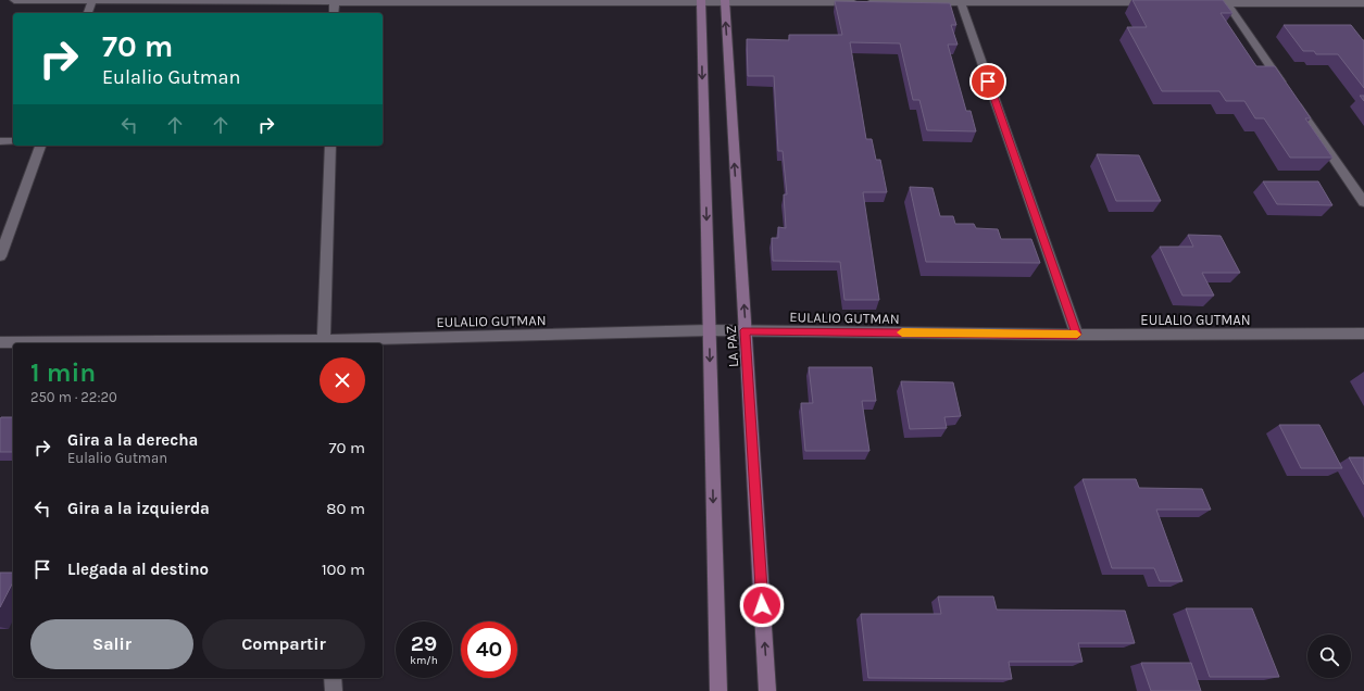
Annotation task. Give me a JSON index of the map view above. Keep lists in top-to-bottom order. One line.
{"streets":{"street":["EULALIO GUTMAN","LA PAZ"]},"crossings":[["EULALIO GUTMAN","LA PAZ"]],"page":{"turn":["70 m","Eulalio Gutman"],"heading":["1 min","250 m · 22:20"],"list":[{"name":"Gira a la derecha","note":"Eulalio Gutman","value":"70 m"},{"name":"Gira a la izquierda","value":"80 m"},{"name":"Llegada al destino","value":"100 m"}],"buttons":["Salir","Compartir"],"speed":"29 km/h","limit":"40"}}
